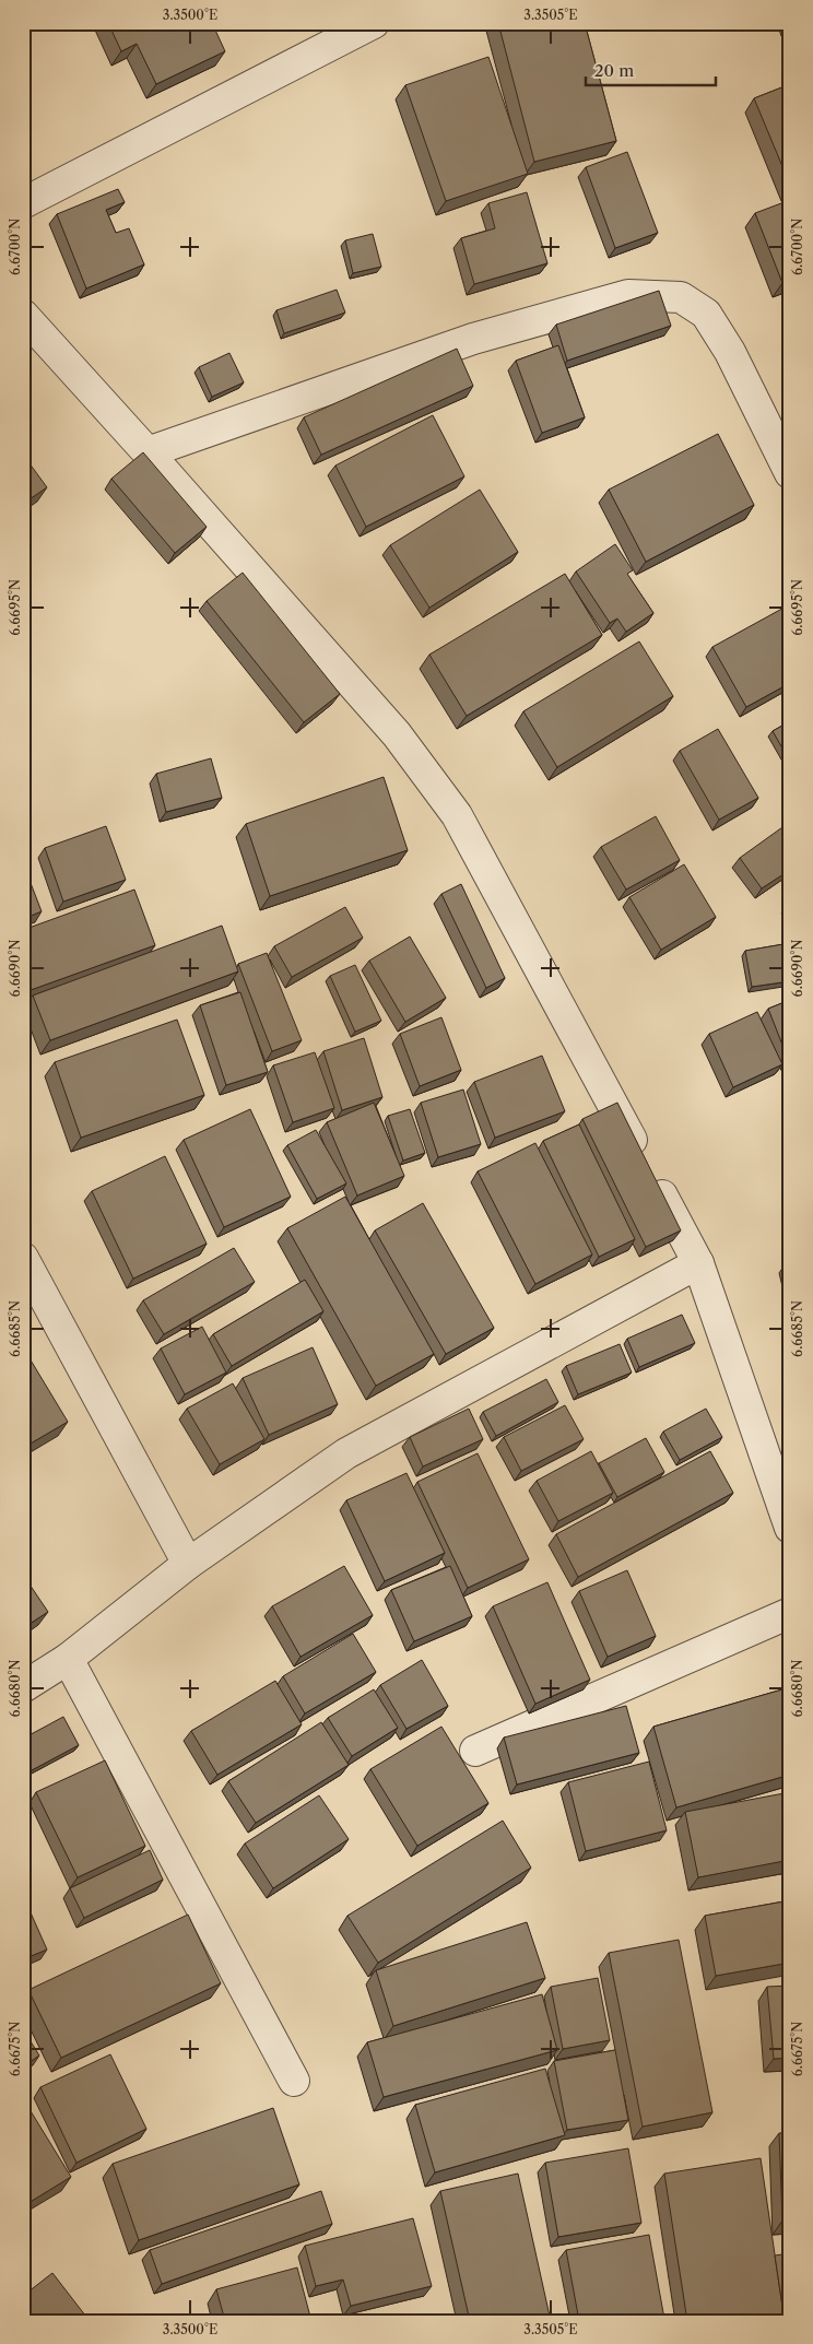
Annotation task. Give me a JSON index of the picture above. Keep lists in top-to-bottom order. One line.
{"scale_bar":"20 m","coordinates":["3.3500°E","3.3505°E","6.6700°N","6.6695°N","6.6690°N","6.6685°N","6.6680°N","6.6675°N"]}
